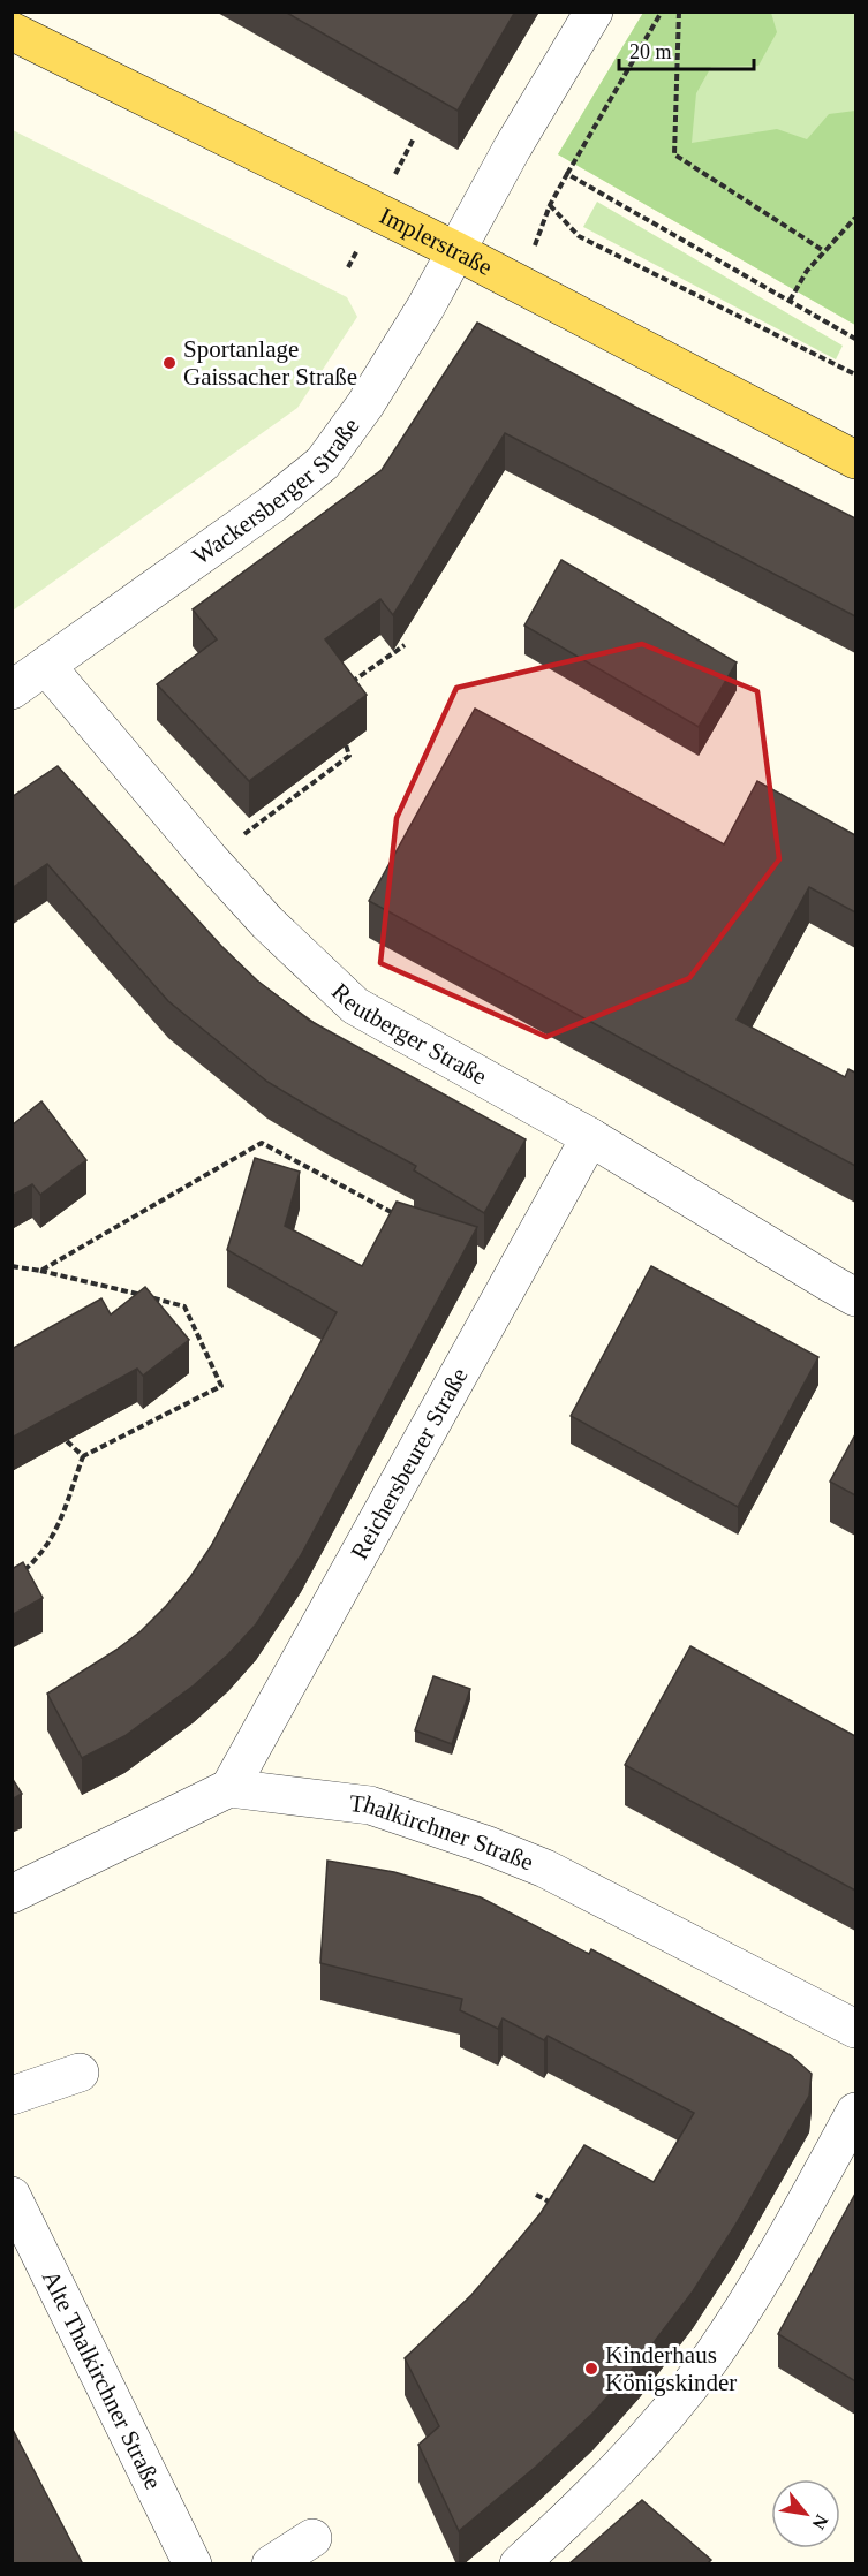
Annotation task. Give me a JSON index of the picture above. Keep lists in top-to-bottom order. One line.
{"streets":{"main road":["Implerstraße"],"street":["Wackersberger Straße","Reutberger Straße","Reichersbeurer Straße","Thalkirchner Straße","Alte Thalkirchner Straße"]},"crossings":[["Implerstraße","Wackersberger Straße"],["Wackersberger Straße","Reutberger Straße"],["Reutberger Straße","Reichersbeurer Straße"],["Reichersbeurer Straße","Thalkirchner Straße"]],"places":["Sportanlage Gaissacher Straße","Kinderhaus Königskinder"],"scale_bar":"20 m","north":"bottom right"}
